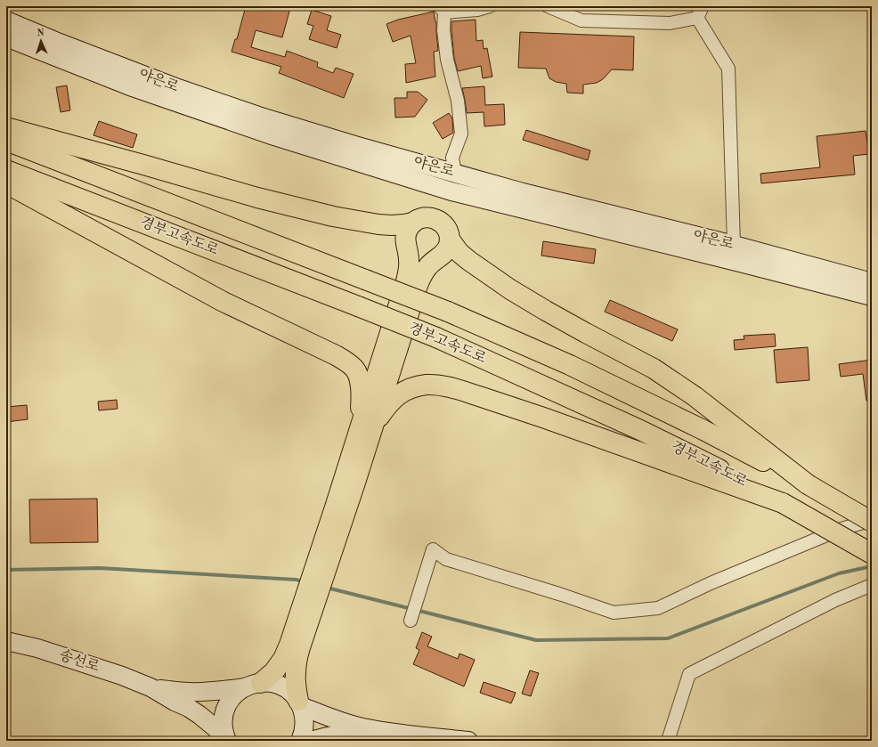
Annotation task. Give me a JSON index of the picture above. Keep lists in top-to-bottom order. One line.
{"streets":{"highway":["경부고속도로"],"main road":["야은로","송선로"]},"north":"top"}
